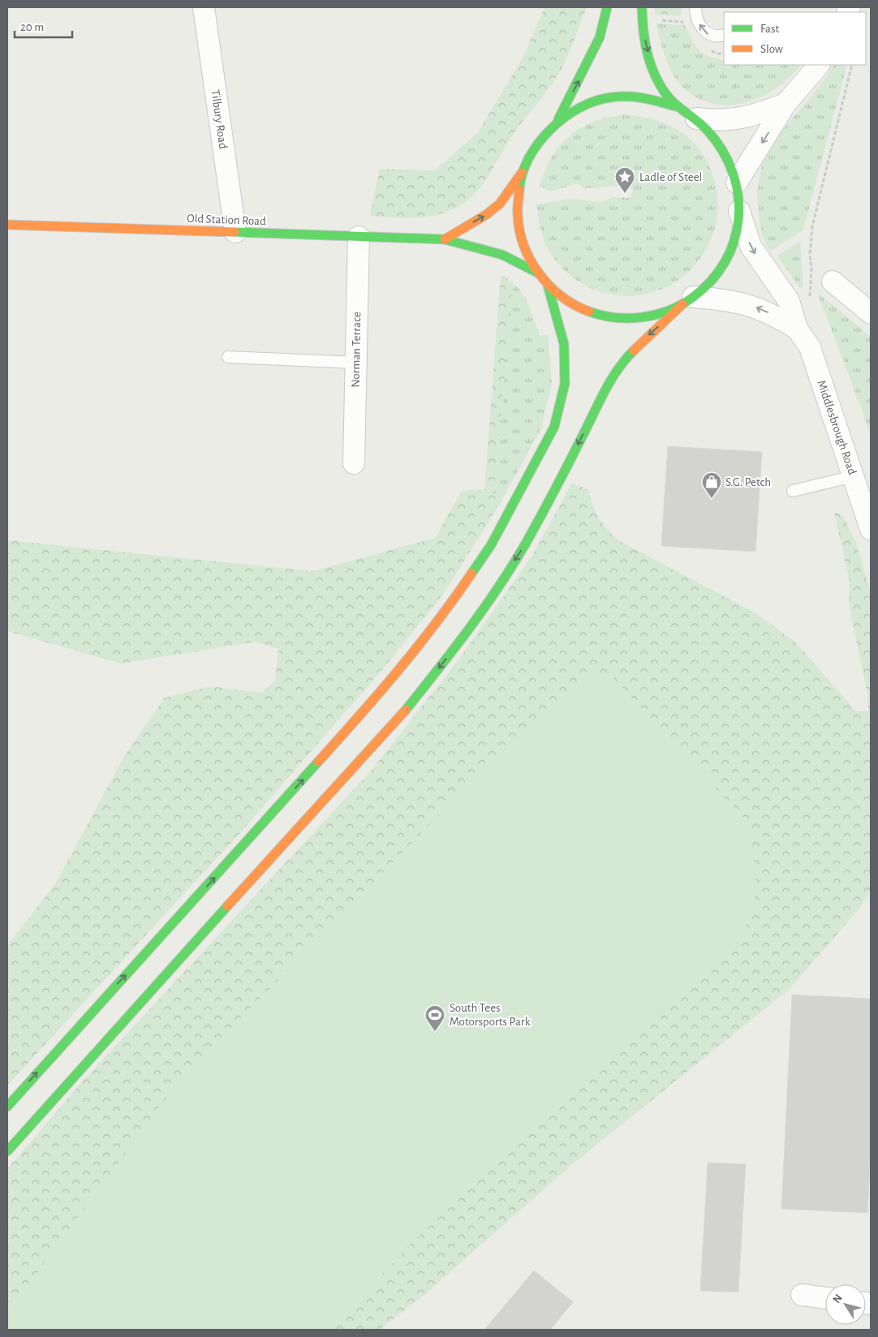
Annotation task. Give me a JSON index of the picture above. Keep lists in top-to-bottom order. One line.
{"streets":{"main road":["Old Station Road"],"street":["Tilbury Road","Norman Terrace","Middlesbrough Road"]},"crossings":[["Tilbury Road","Old Station Road"],["Old Station Road","Norman Terrace"]],"places":{"place":["Ladle of Steel"],"shop":["S.G. Petch"],"sports":["South Tees Motorsports Park"]},"legend":["Fast","Slow"],"scale_bar":"20 m","north":"top left"}
